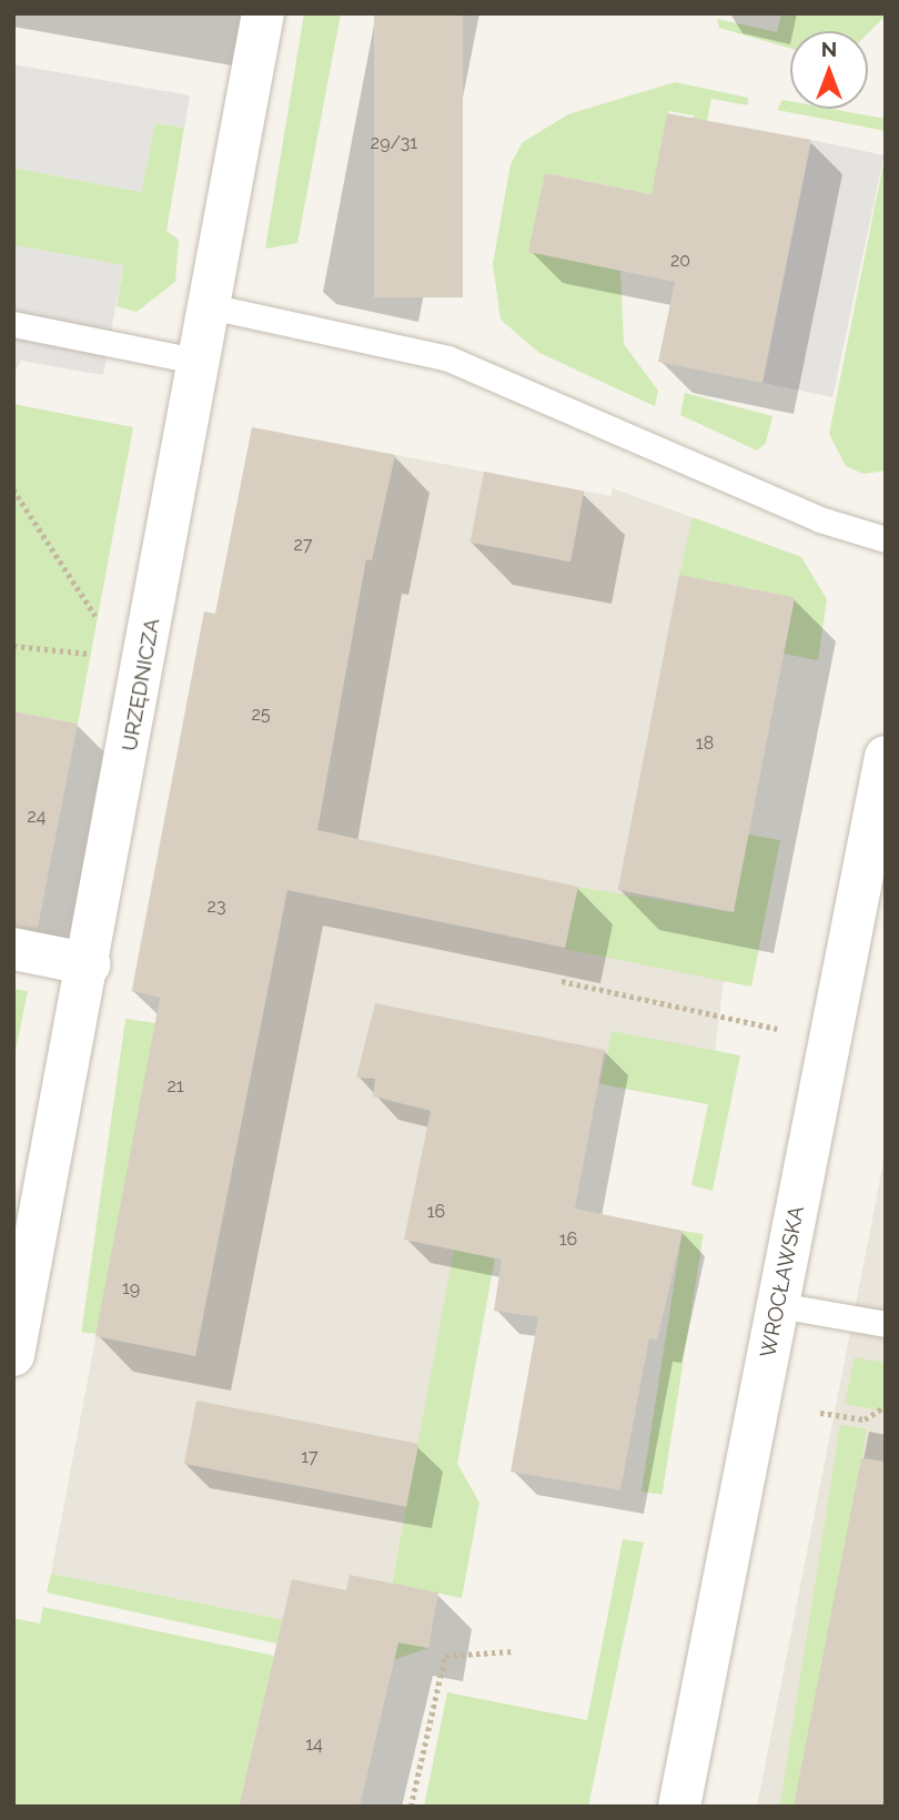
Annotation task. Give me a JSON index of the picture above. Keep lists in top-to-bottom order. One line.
{"streets":{"street":["URZĘDNICZA","WROCŁAWSKA"]},"house_numbers":["29/31","20","27","25","18","24","23","21","16","16","19","17","14"],"north":"top"}
